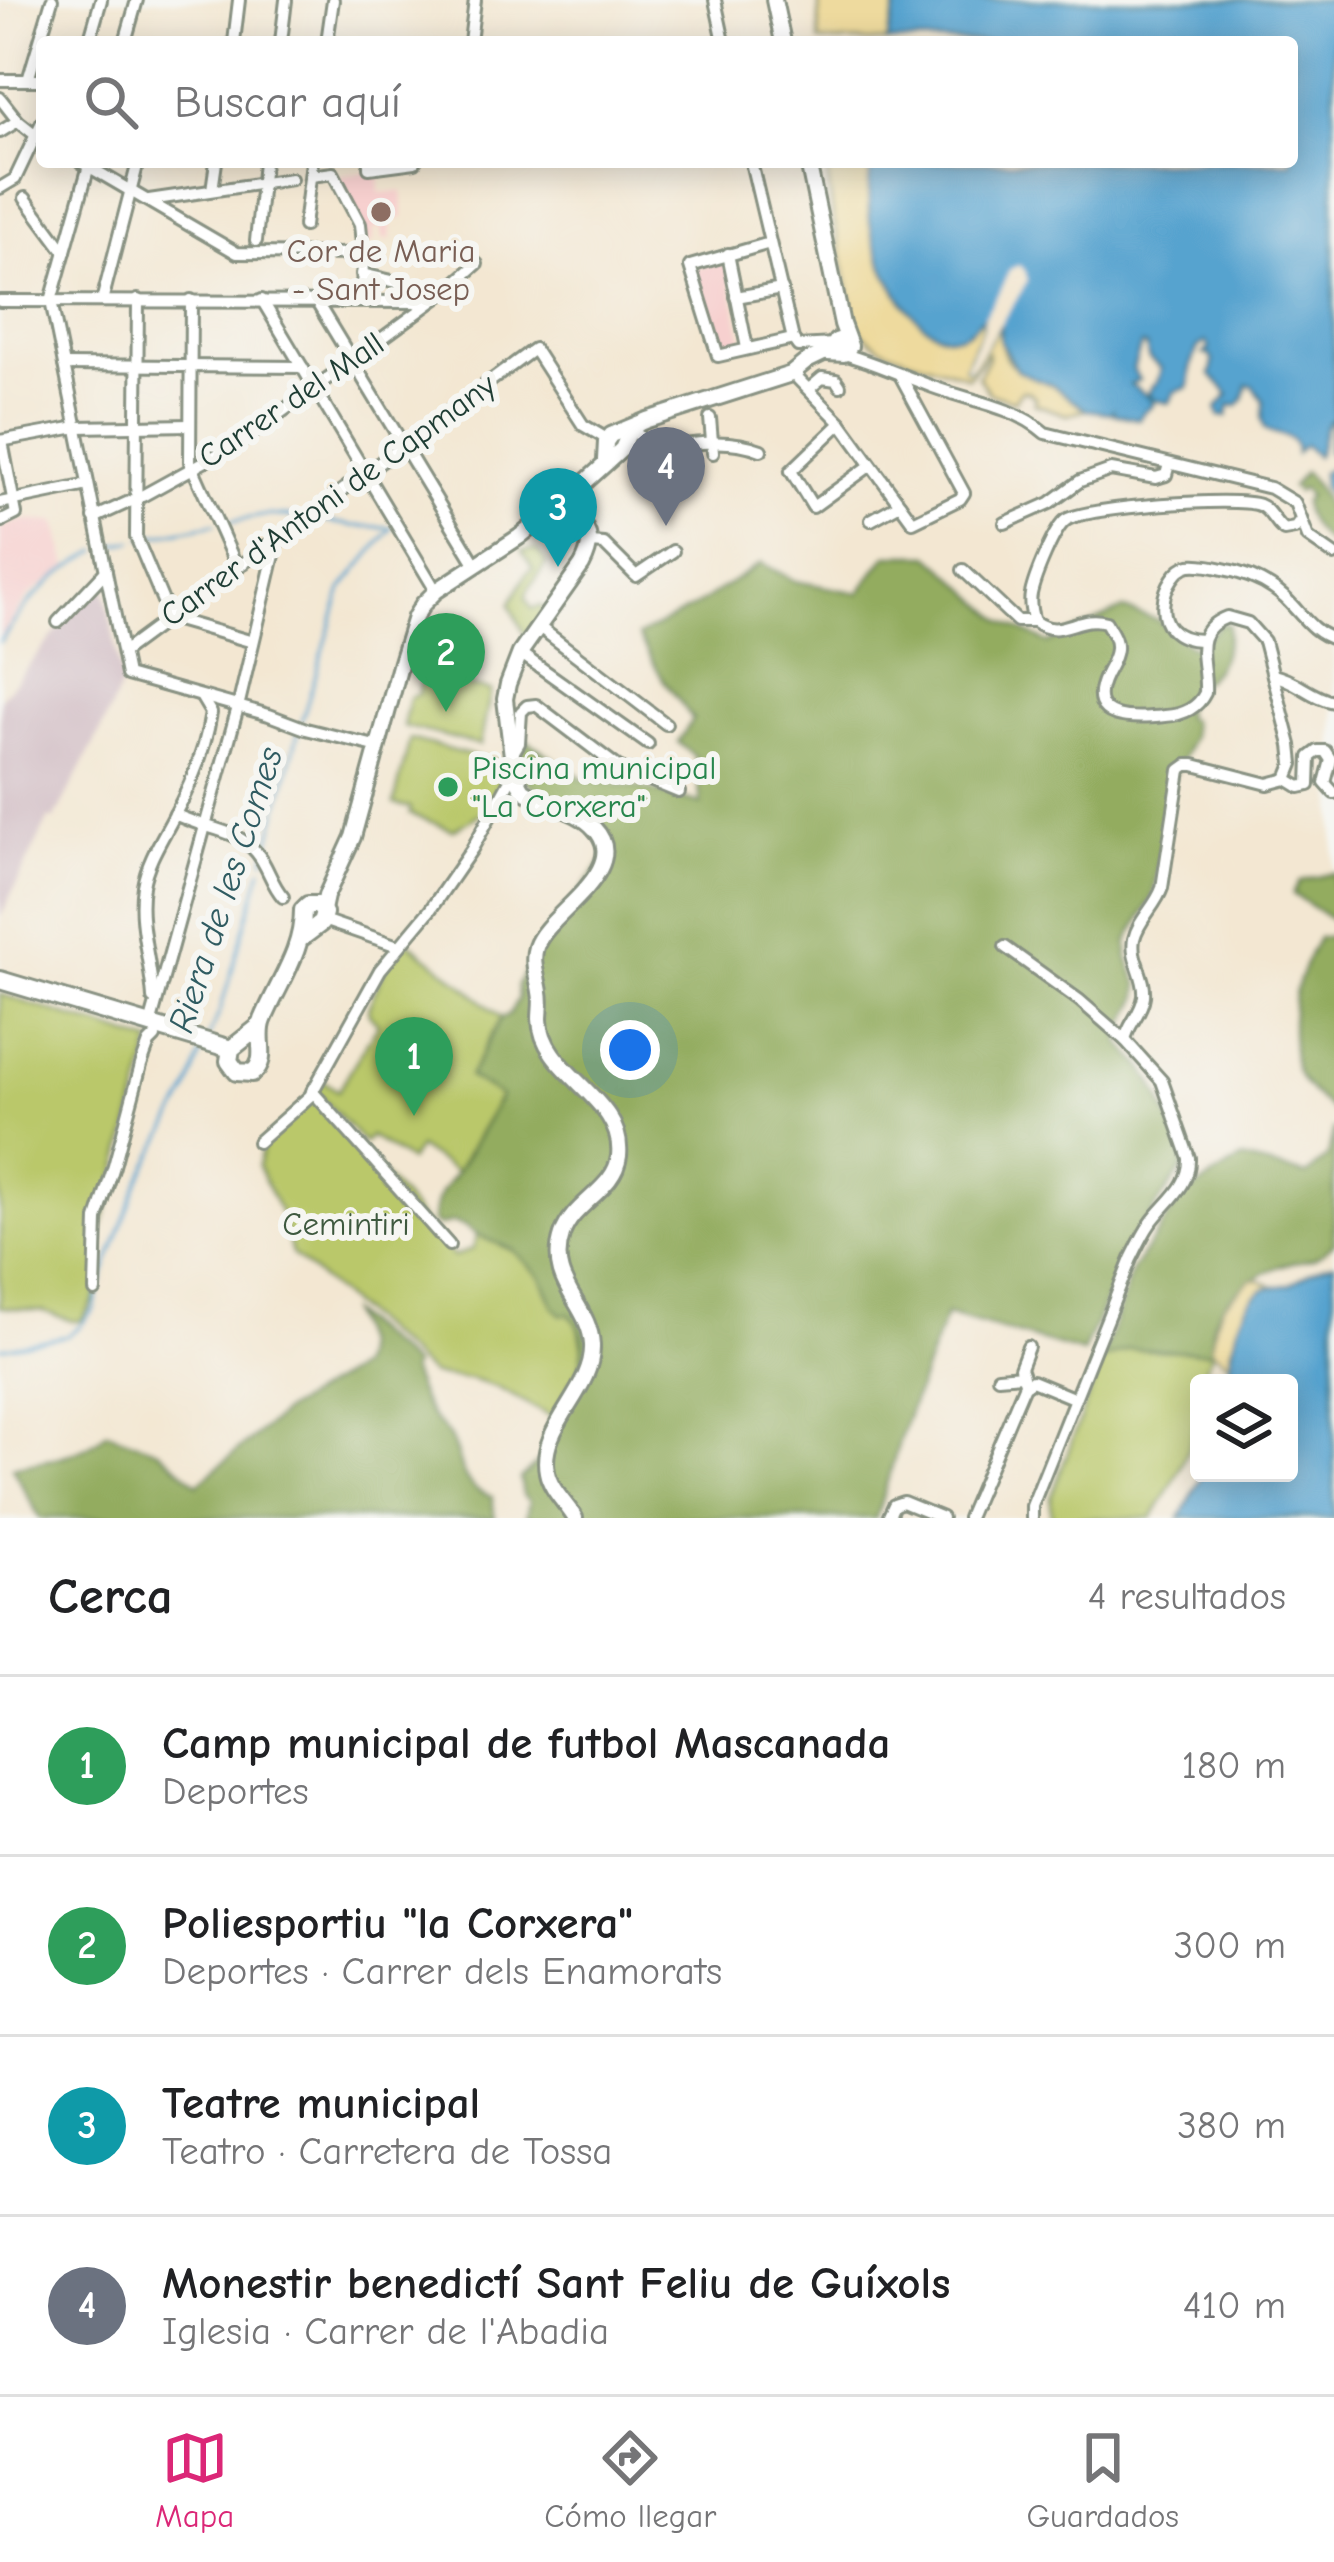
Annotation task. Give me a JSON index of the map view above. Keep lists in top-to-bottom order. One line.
{"streets":{"street":["Carrer del Mall","Carrer d'Antoni de Capmany"]},"water":["Riera de les Comes"],"parks":["Cemintiri"],"places":["Cor de Maria - Sant Josep","Piscina municipal \"La Corxera\""],"page":{"search":"Buscar aquí","pins":["4","3","2","1"],"heading":["Cerca","4 resultados"],"list":[{"mark":"1","name":"Camp municipal de futbol Mascanada","note":"Deportes","value":"180 m"},{"mark":"2","name":"Poliesportiu \"la Corxera\"","note":"Deportes · Carrer dels Enamorats","value":"300 m"},{"mark":"3","name":"Teatre municipal","note":"Teatro · Carretera de Tossa","value":"380 m"},{"mark":"4","name":"Monestir benedictí Sant Feliu de Guíxols","note":"Iglesia · Carrer de l'Abadia","value":"410 m"}],"nav":["Mapa","Cómo llegar","Guardados"]}}
